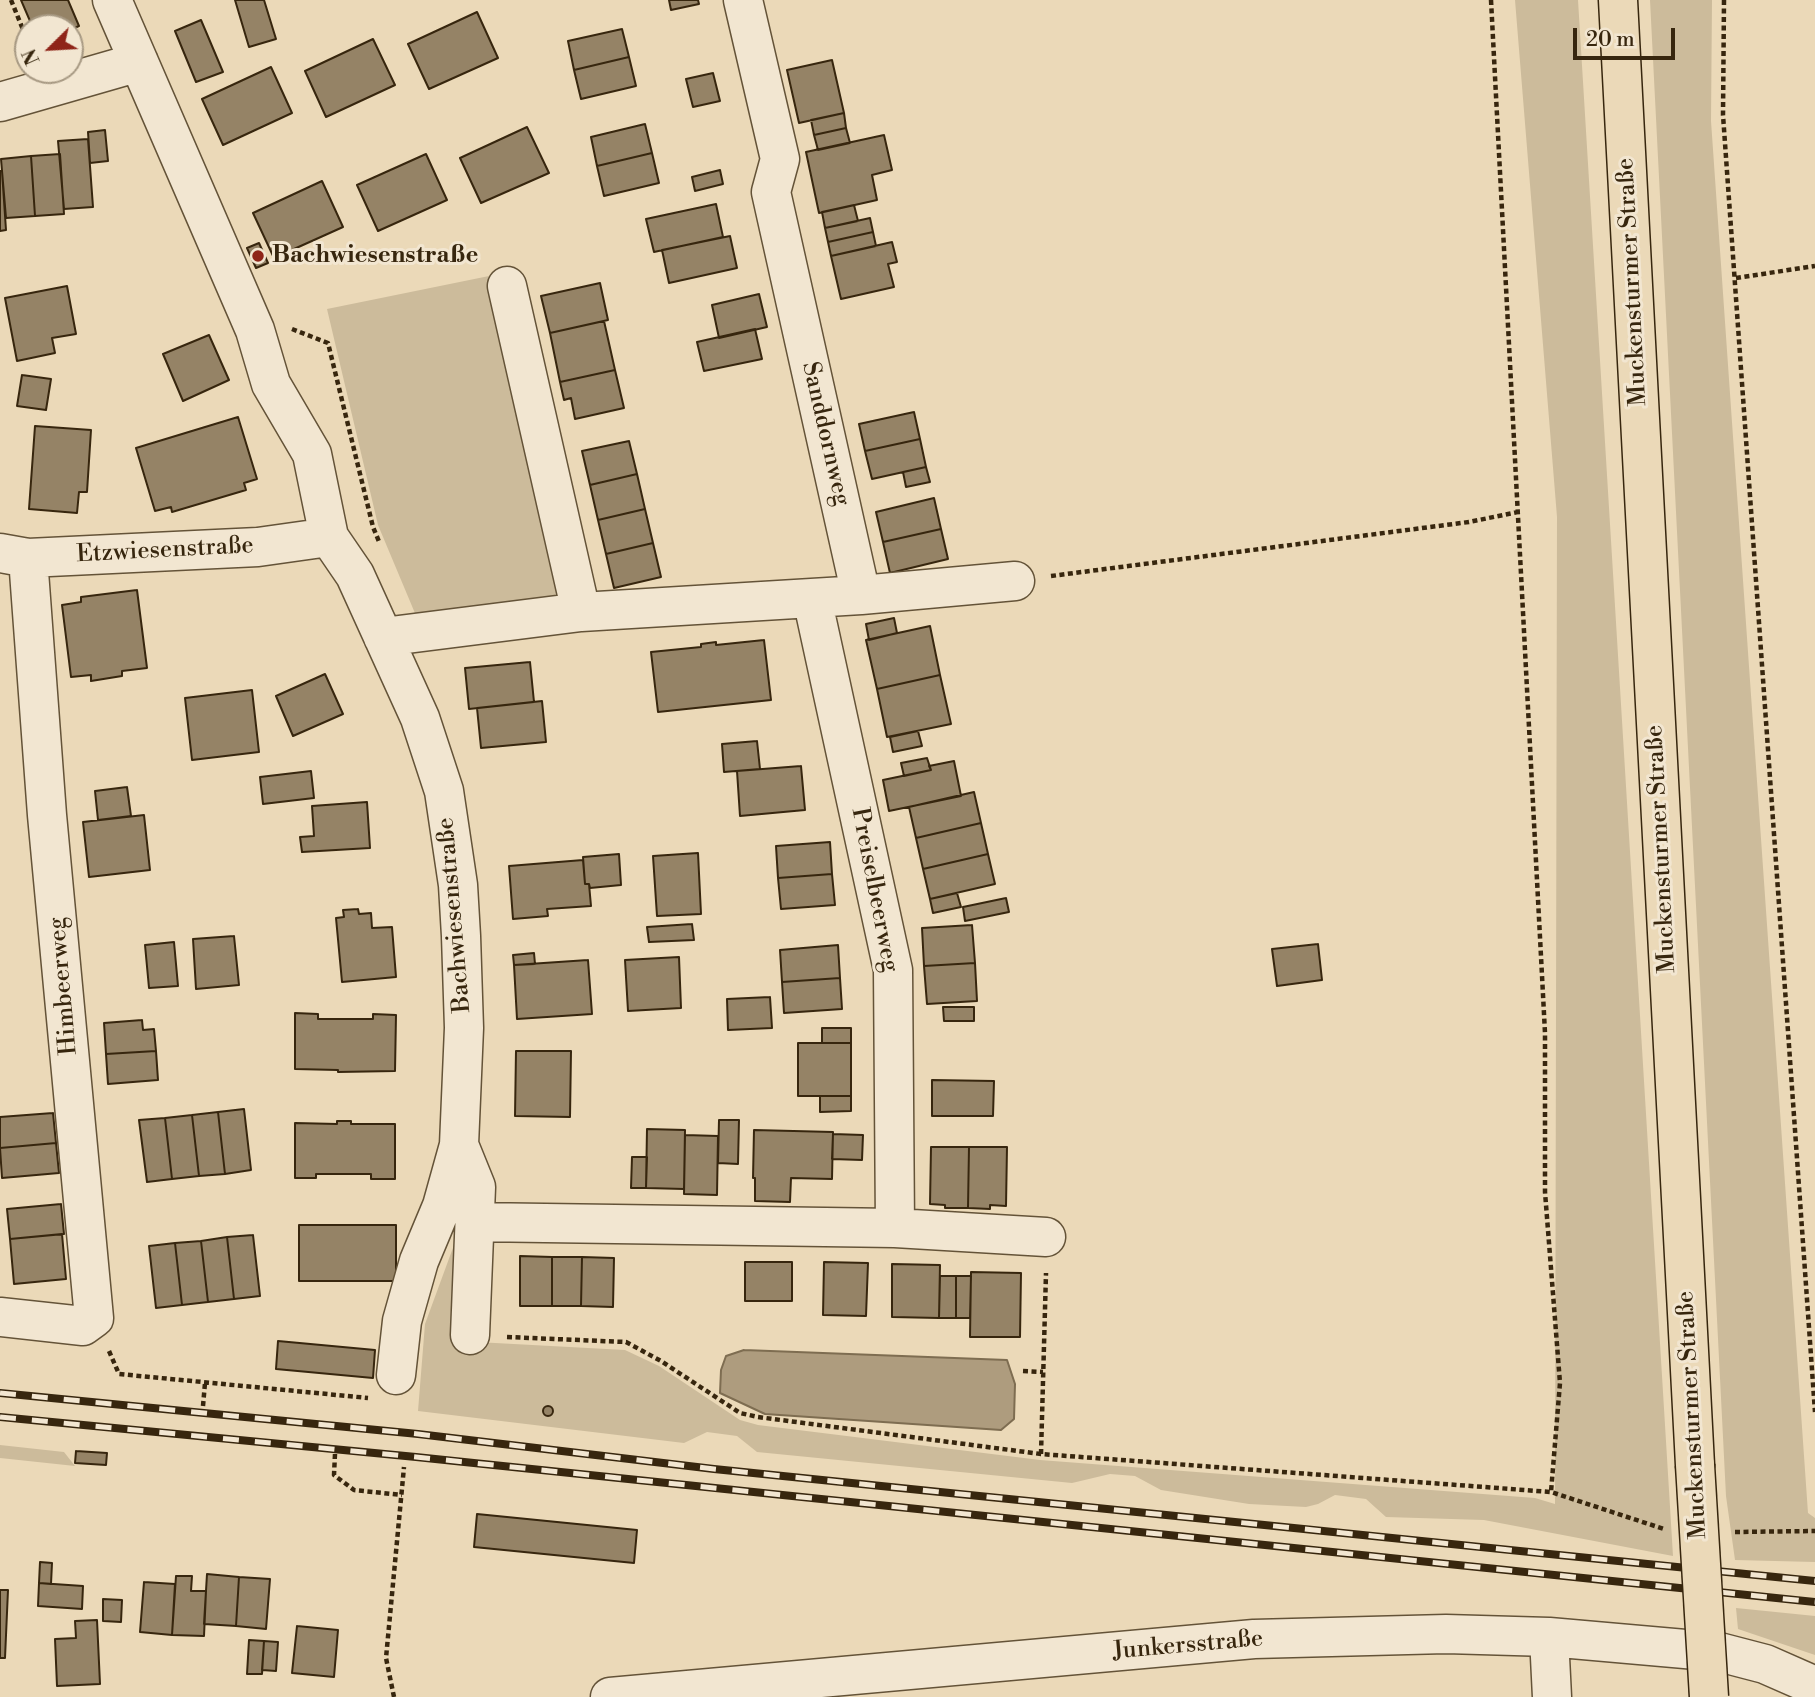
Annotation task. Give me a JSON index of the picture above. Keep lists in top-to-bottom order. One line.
{"streets":{"main road":["Muckensturmer Straße"],"street":["Sanddornweg","Etzwiesenstraße","Preiselbeerweg","Bachwiesenstraße","Himbeerweg","Junkersstraße"]},"crossings":[["Etzwiesenstraße","Bachwiesenstraße"],["Etzwiesenstraße","Himbeerweg"]],"places":["Bachwiesenstraße"],"scale_bar":"20 m","north":"bottom left"}
